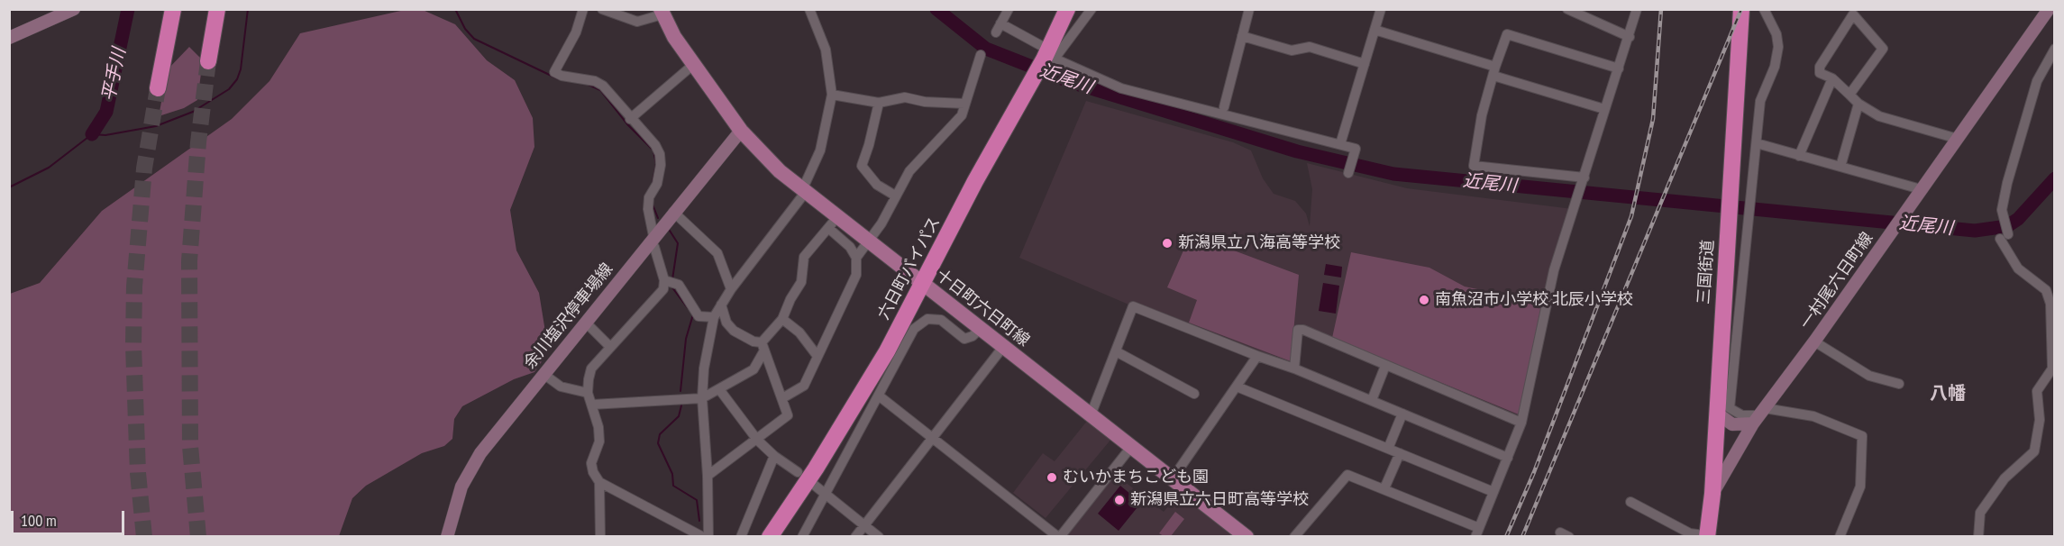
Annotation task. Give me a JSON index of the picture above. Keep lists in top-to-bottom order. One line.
{"streets":{"highway":["六日町バイパス","三国街道"],"main road":["一村尾六日町線","十日町六日町線","余川塩沢停車場線"]},"crossings":[["六日町バイパス","十日町六日町線"],["三国街道","一村尾六日町線"],["十日町六日町線","余川塩沢停車場線"]],"districts":["八幡"],"water":["平手川","近尾川"],"places":["新潟県立八海高等学校","南魚沼市小学校 北辰小学校","むいかまちこども園","新潟県立六日町高等学校"],"scale_bar":"100 m"}
